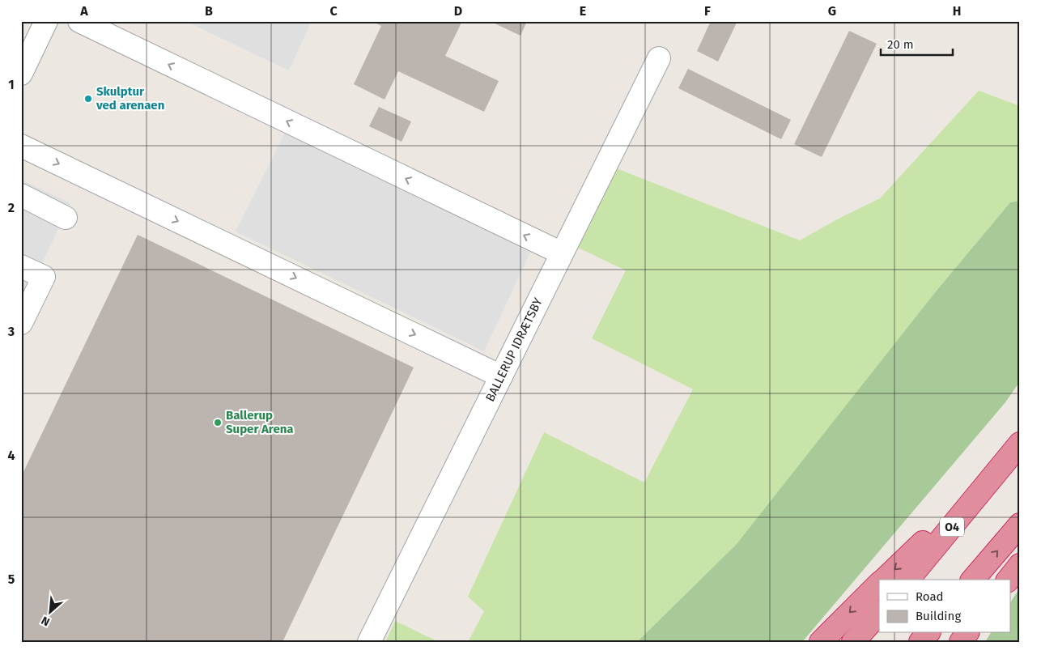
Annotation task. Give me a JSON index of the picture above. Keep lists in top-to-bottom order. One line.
{"streets":{"highway":["O4"],"street":["BALLERUP IDRÆTSBY"]},"places":["Skulptur ved arenaen","Ballerup Super Arena"],"legend":["Road","Building"],"scale_bar":"20 m","north":"bottom left","grid":{"columns":["A","B","C","D","E","F","G","H"],"rows":["1","2","3","4","5"]}}
